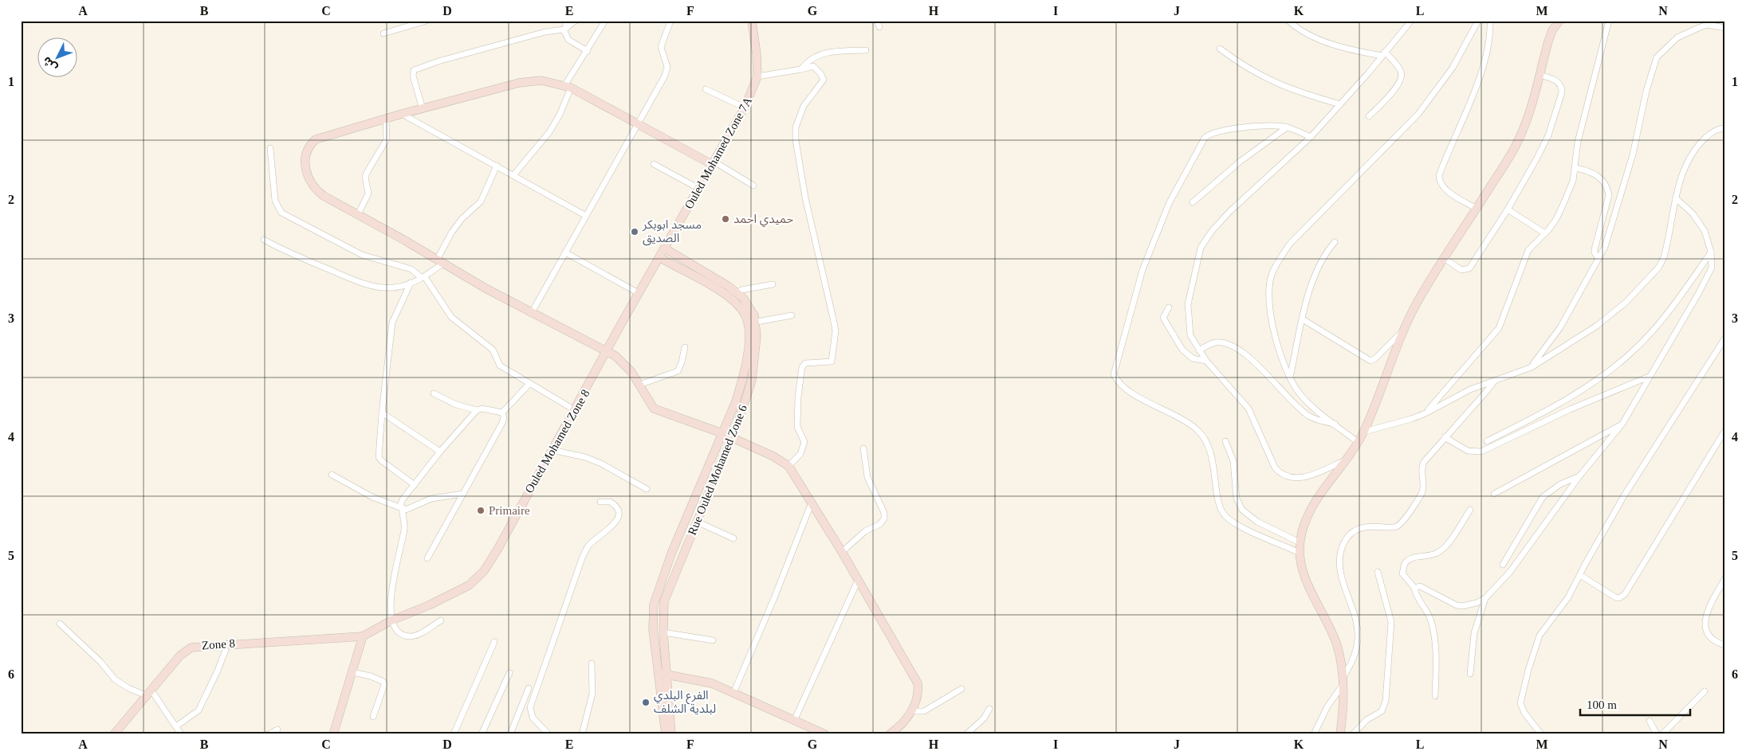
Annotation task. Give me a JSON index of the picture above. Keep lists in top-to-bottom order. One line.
{"streets":{"street":["Ouled Mohamed Zone 7A","Ouled Mohamed Zone 8","Rue Ouled Mohamed Zone 6","Zone 8"]},"crossings":[["Ouled Mohamed Zone 7A","Ouled Mohamed Zone 8"],["Ouled Mohamed Zone 7A","Rue Ouled Mohamed Zone 6"],["Ouled Mohamed Zone 8","Zone 8"]],"places":["حميدي احمد","مسجد ابوبكر الصديق","Primaire","الفرع البلدي لبلدية الشلف"],"scale_bar":"100 m","north":"bottom left","grid":{"columns":["A","B","C","D","E","F","G","H","I","J","K","L","M","N"],"rows":["1","2","3","4","5","6"]}}
